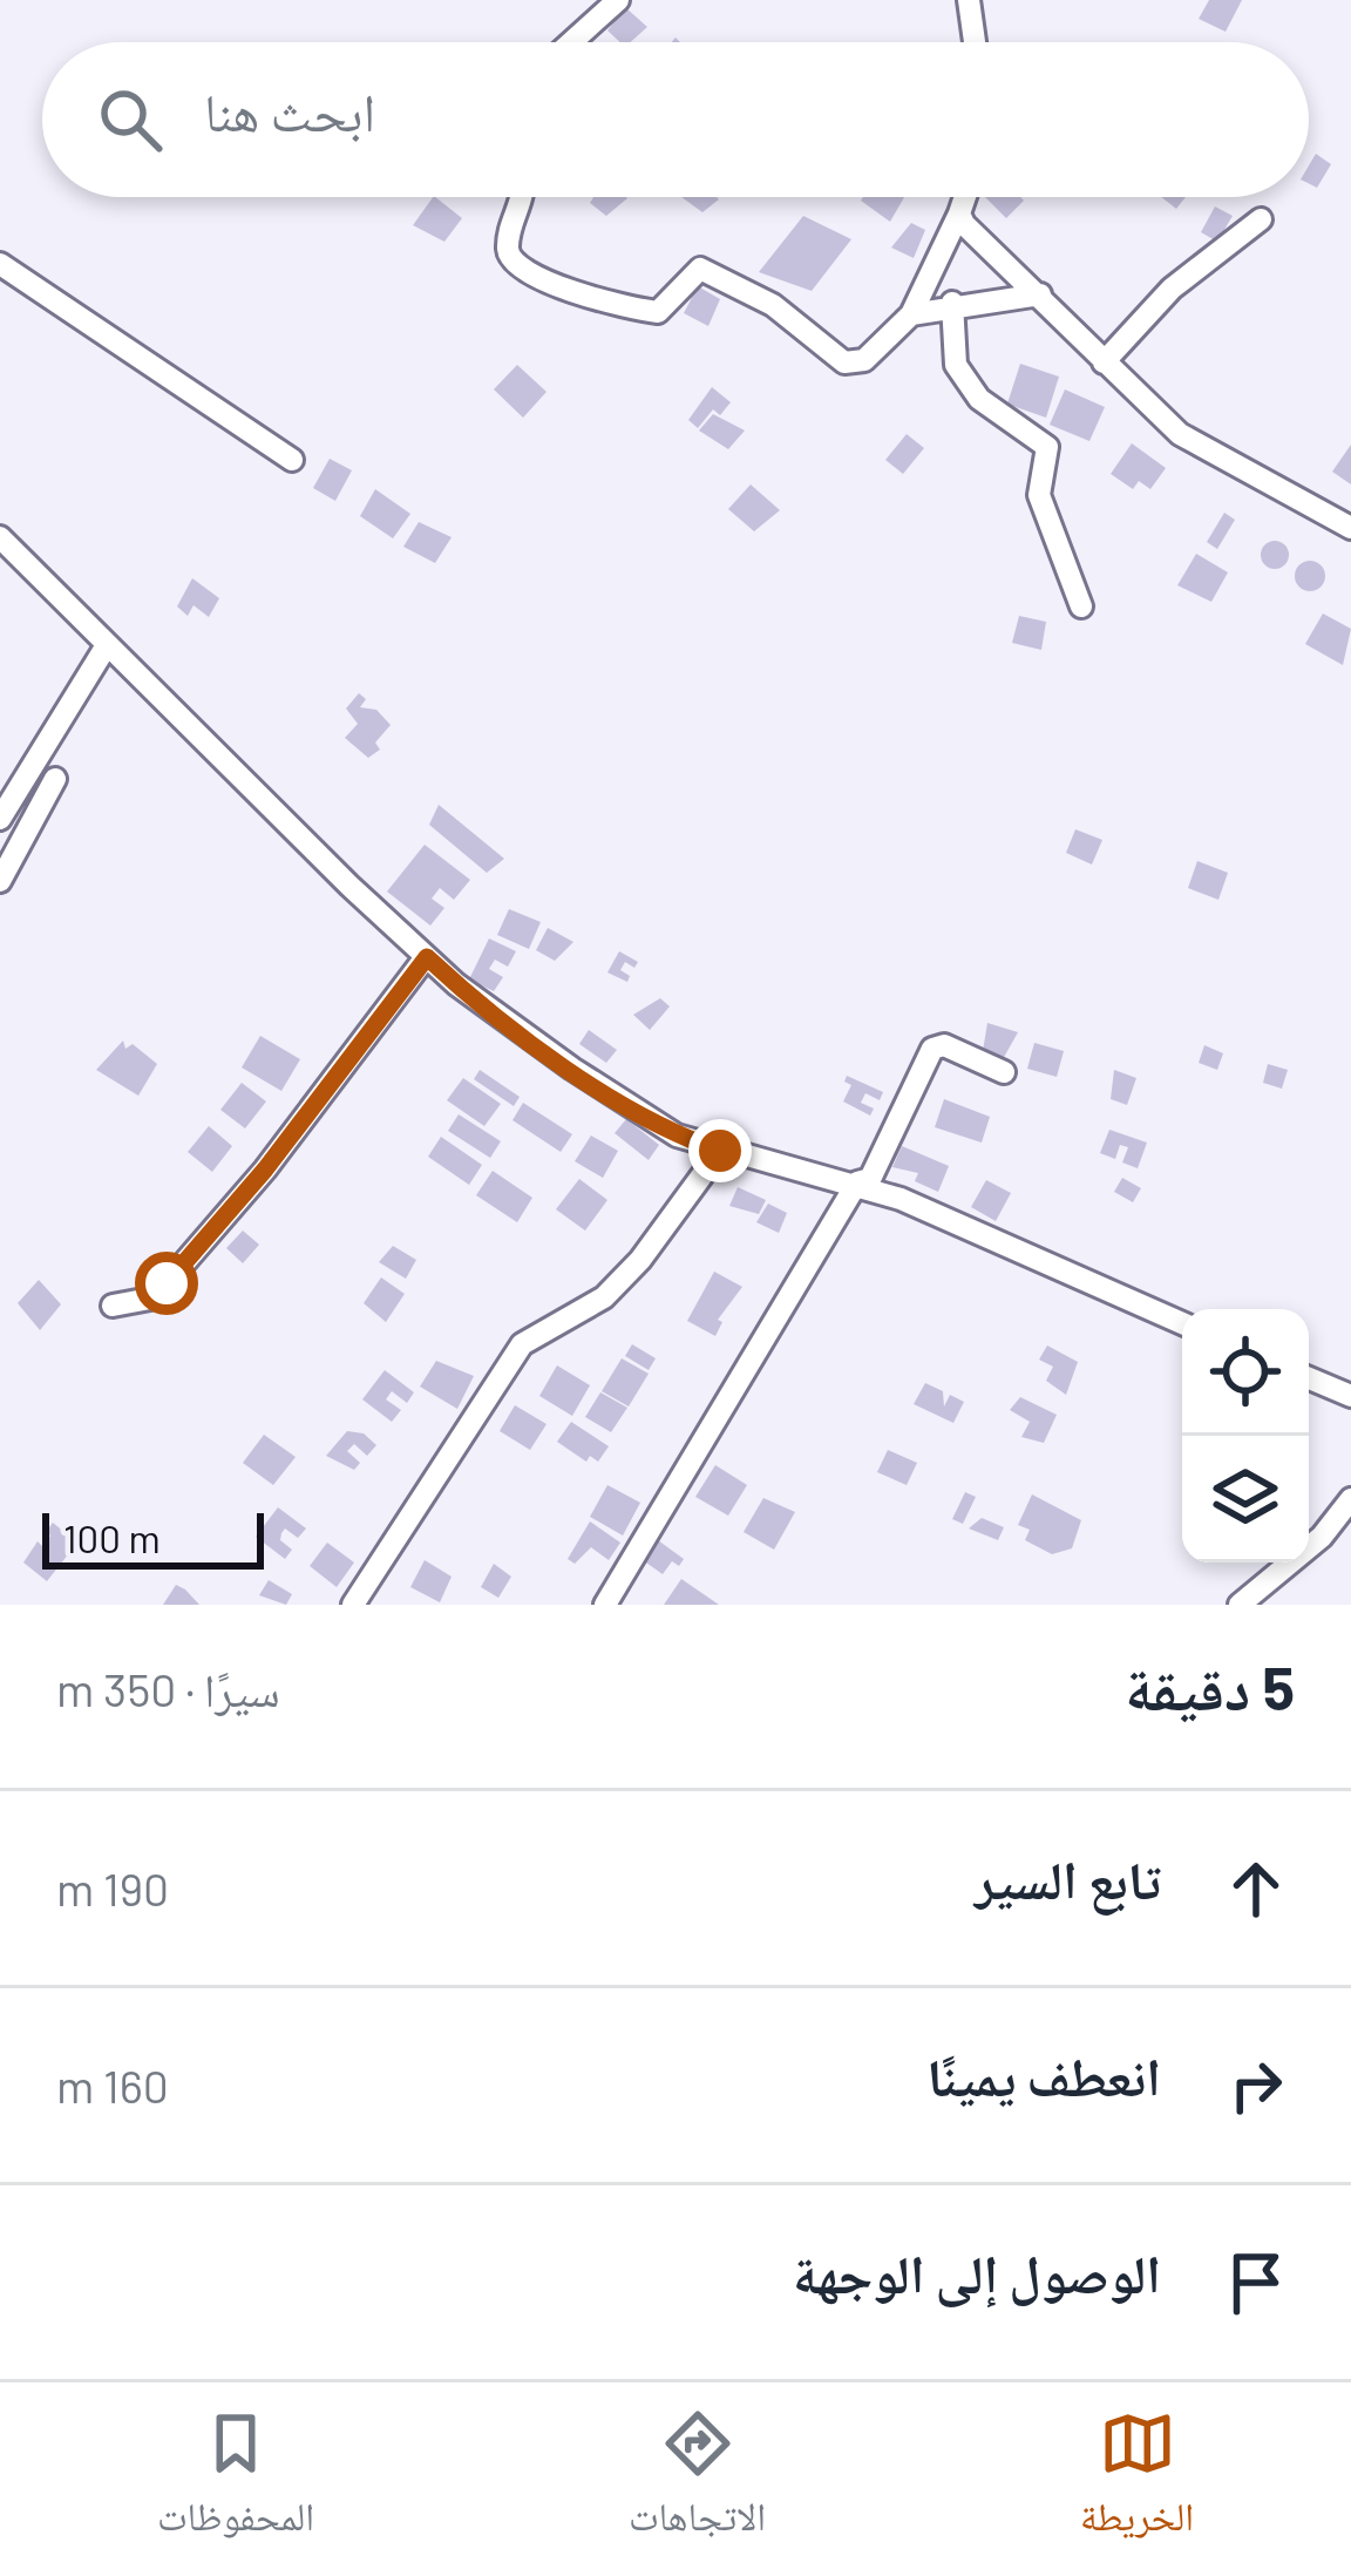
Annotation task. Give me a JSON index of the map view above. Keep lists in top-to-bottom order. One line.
{"scale_bar":"100 m","page":{"search":"ابحث هنا","scale":"100 m","heading":["5 دقيقة","سيرًا · 350 m"],"list":[["تابع السير","190 m"],["انعطف يمينًا","160 m"],"الوصول إلى الوجهة"],"nav":["الخريطة","الاتجاهات","المحفوظات"]}}
